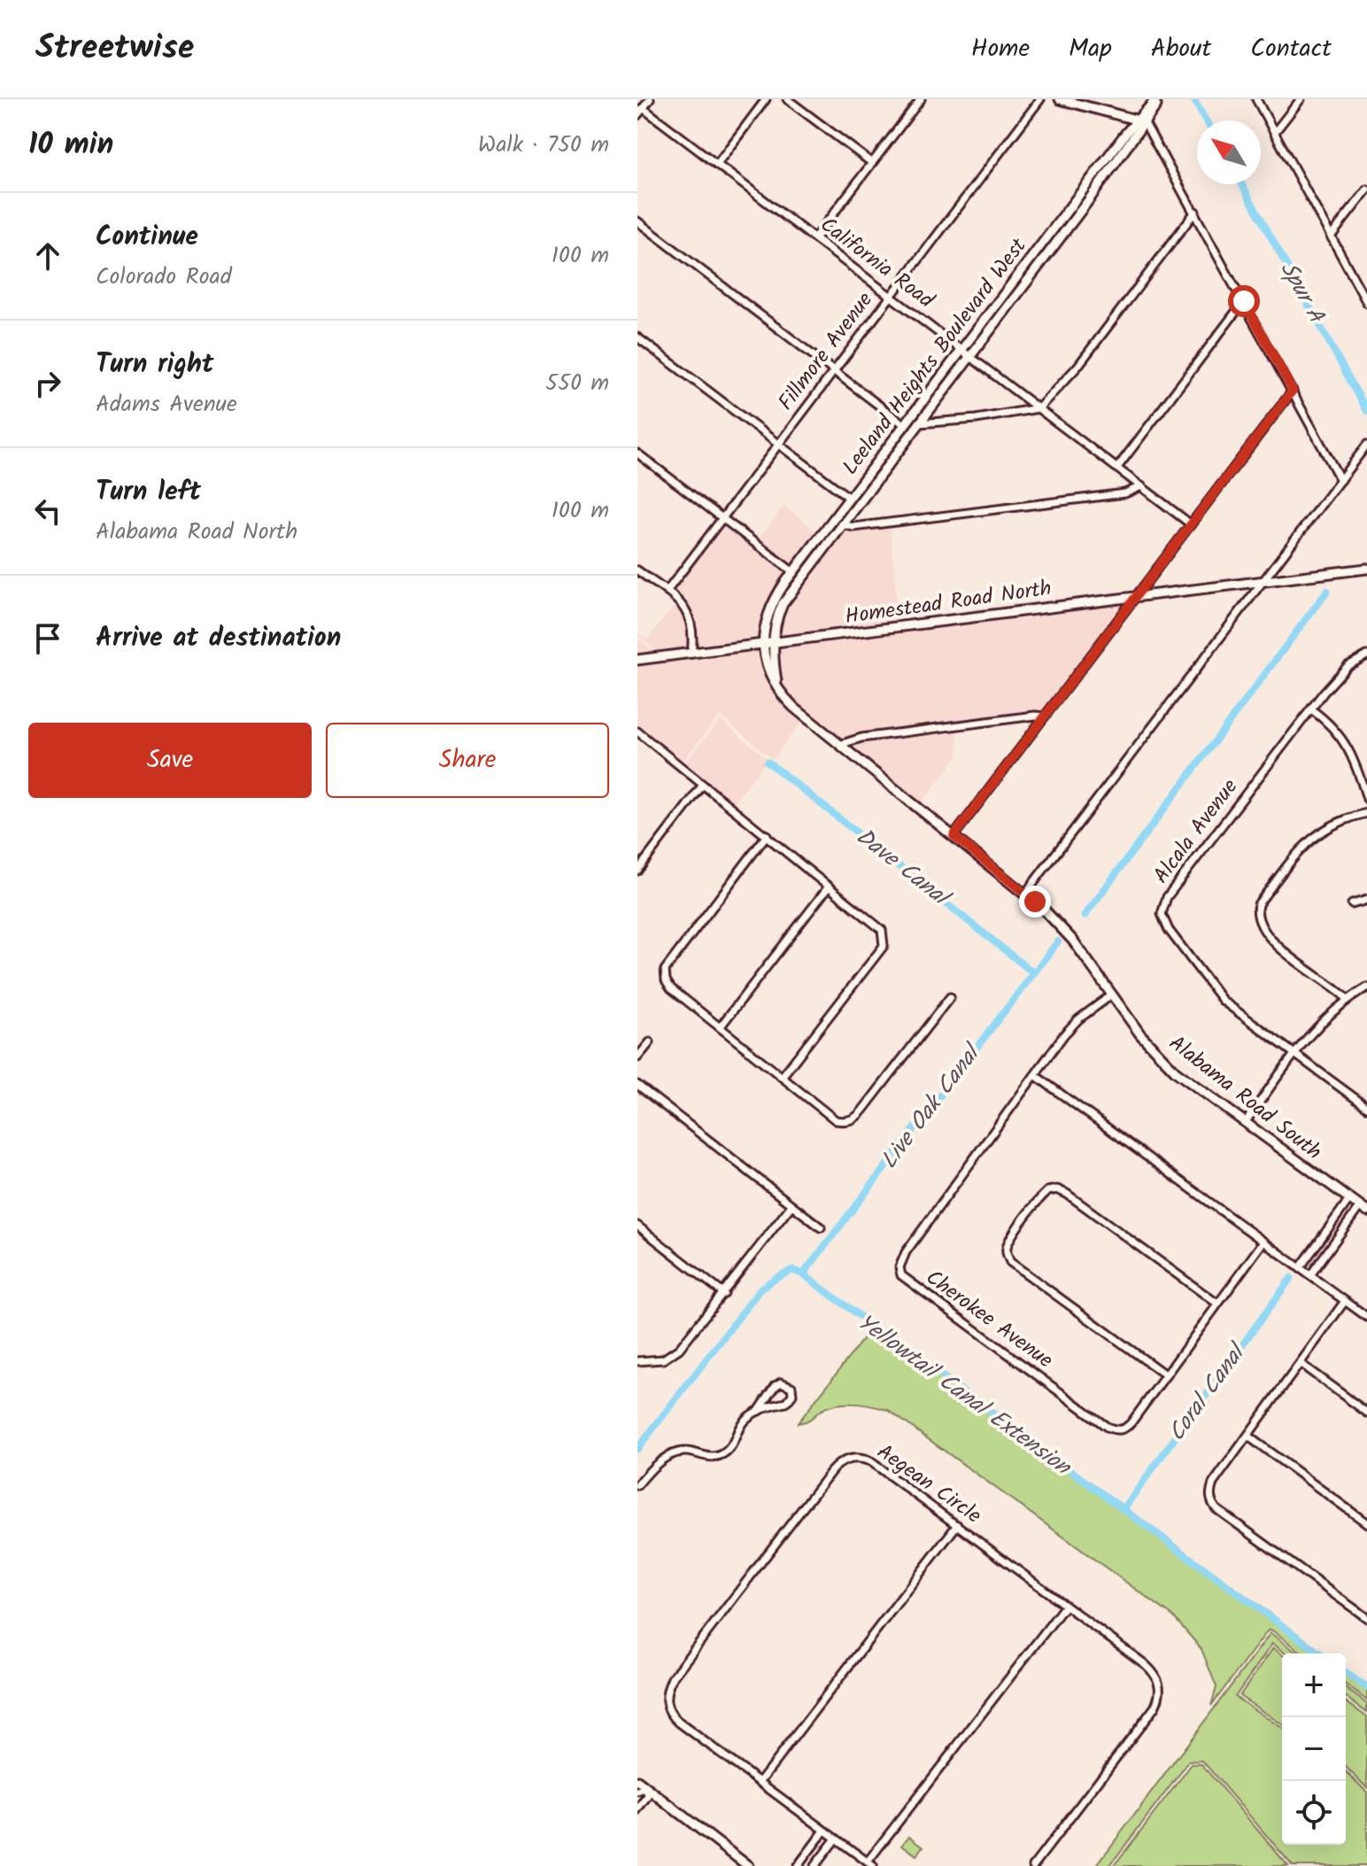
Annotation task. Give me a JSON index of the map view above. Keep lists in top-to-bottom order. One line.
{"streets":{"main road":["Leeland Heights Boulevard West","Homestead Road North","Alabama Road South"],"street":["California Road","Fillmore Avenue","Alcala Avenue","Cherokee Avenue","Aegean Circle"]},"crossings":[["California Road","Fillmore Avenue"],["California Road","Leeland Heights Boulevard West"],["Leeland Heights Boulevard West","Homestead Road North"],["Leeland Heights Boulevard West","Alabama Road South"],["Alabama Road South","Cherokee Avenue"]],"water":["Spur A","Dave Canal","Live Oak Canal","Coral Canal","Yellowtail Canal Extension"],"north":"top left","page":{"header":"Streetwise","nav":["Home","Map","About","Contact"],"heading":["10 min","Walk · 750 m"],"list":[["Continue","Colorado Road","100 m"],["Turn right","Adams Avenue","550 m"],["Turn left","Alabama Road North","100 m"],"Arrive at destination"],"buttons":["Save","Share"],"map_buttons":["+","−"]}}
